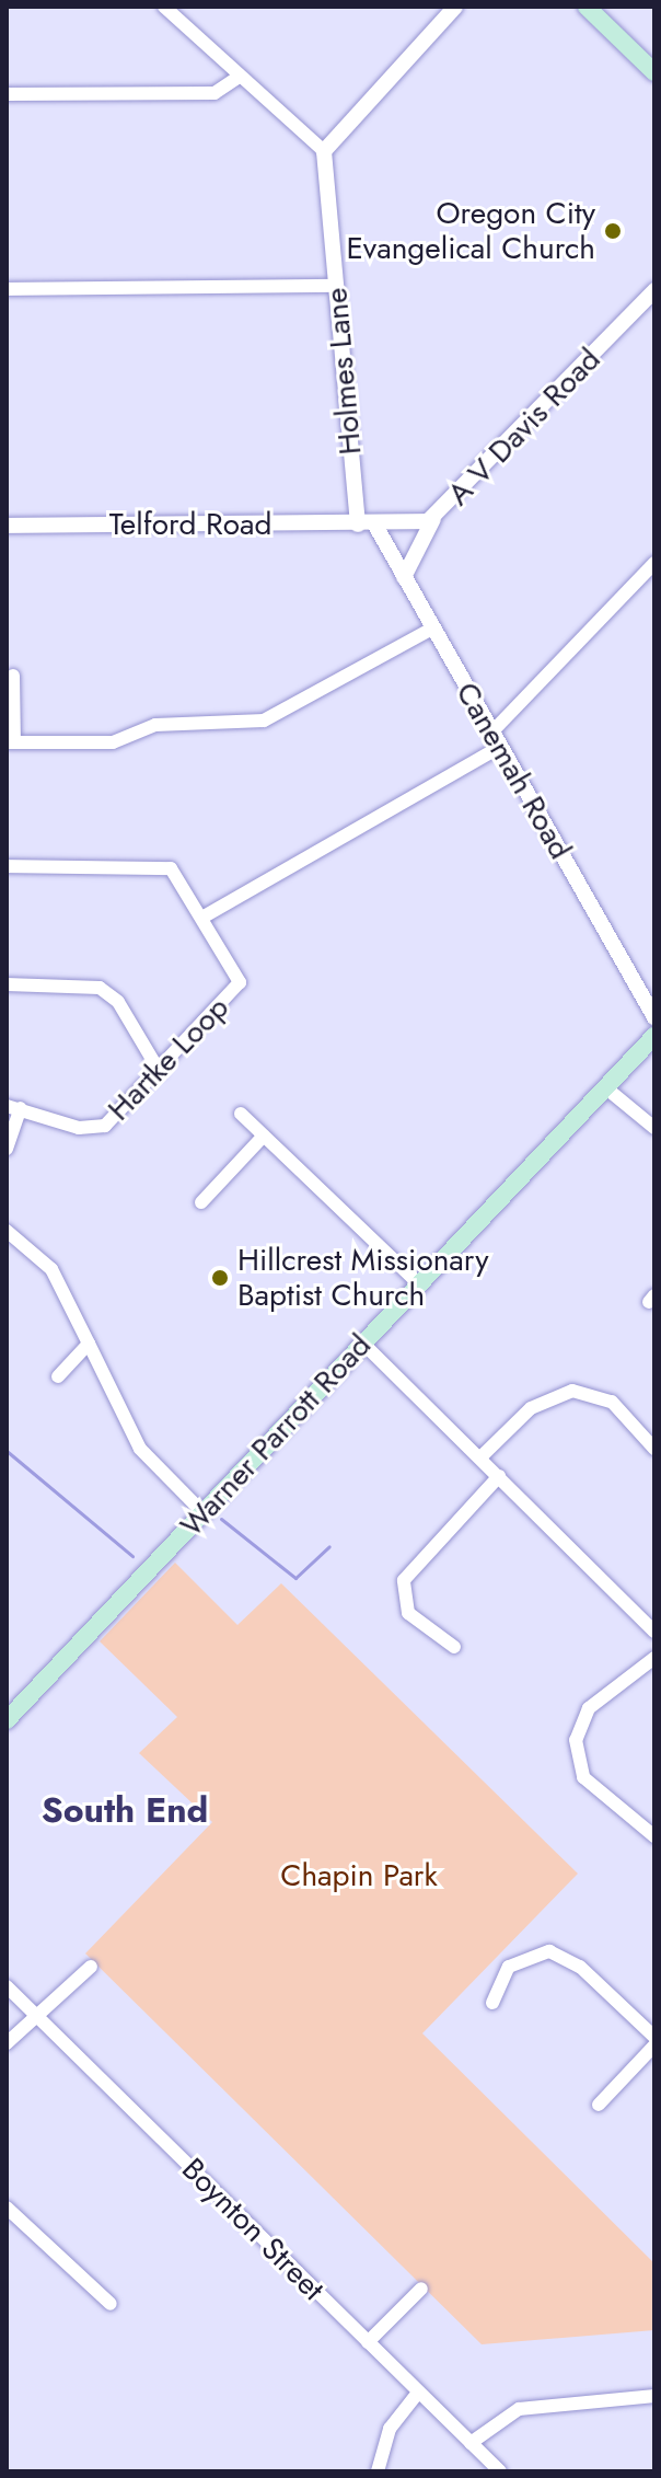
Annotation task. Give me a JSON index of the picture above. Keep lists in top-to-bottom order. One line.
{"streets":{"main road":["Warner Parrott Road"],"street":["Holmes Lane","A V Davis Road","Telford Road","Canemah Road","Hartke Loop","Boynton Street"]},"crossings":[["Holmes Lane","A V Davis Road"],["Holmes Lane","Telford Road"],["Holmes Lane","Canemah Road"],["A V Davis Road","Telford Road"],["A V Davis Road","Canemah Road"],["Telford Road","Canemah Road"]],"districts":["South End"],"parks":["Chapin Park"],"places":["Oregon City Evangelical Church","Hillcrest Missionary Baptist Church"]}
